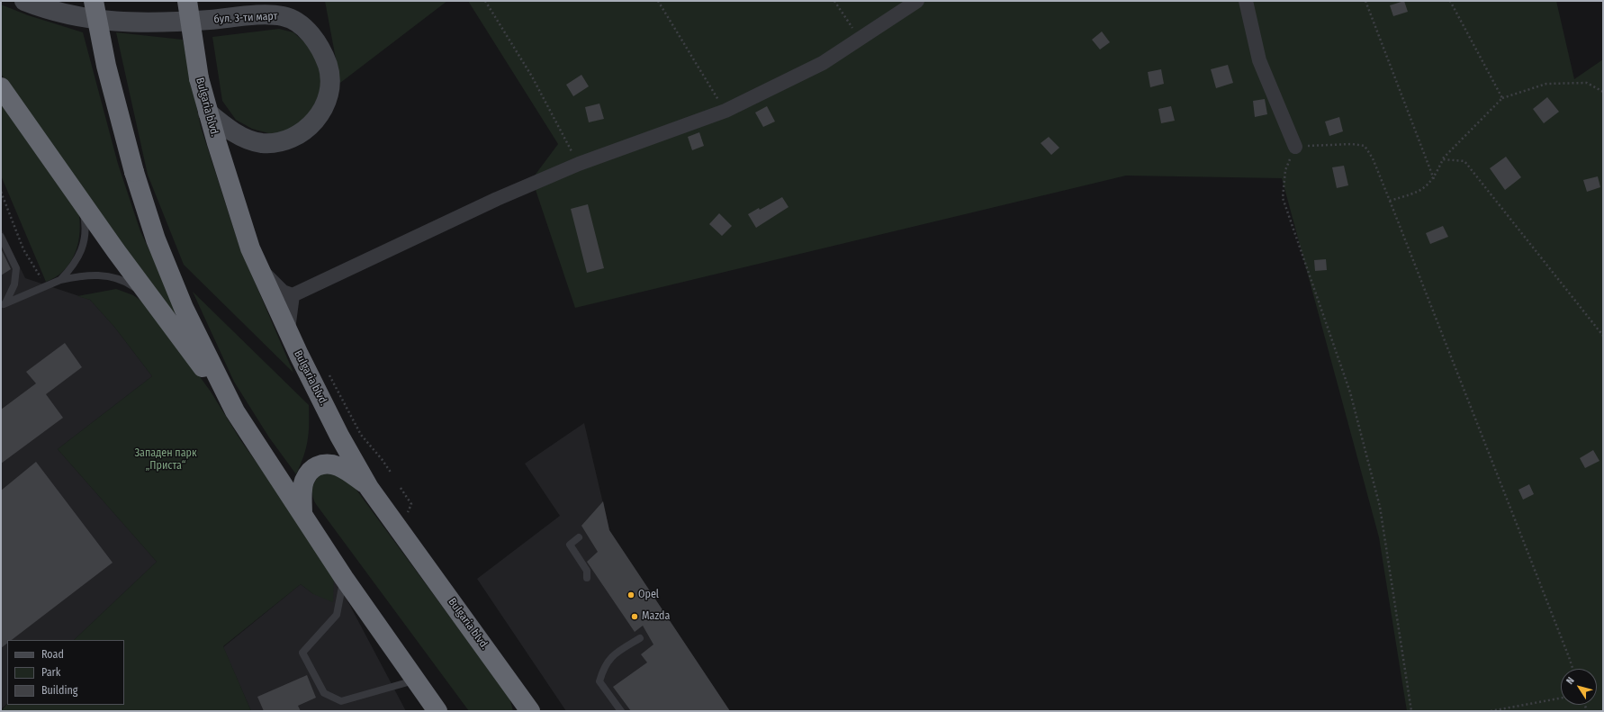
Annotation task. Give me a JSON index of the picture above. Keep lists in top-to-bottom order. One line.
{"streets":{"highway":["Bulgaria blvd."],"main road":["бул. 3-ти март"]},"crossings":[["бул. 3-ти март","Bulgaria blvd."]],"parks":["Западен парк „Приста“"],"places":["Opel","Mazda"],"legend":["Road","Park","Building"],"north":"top left"}
